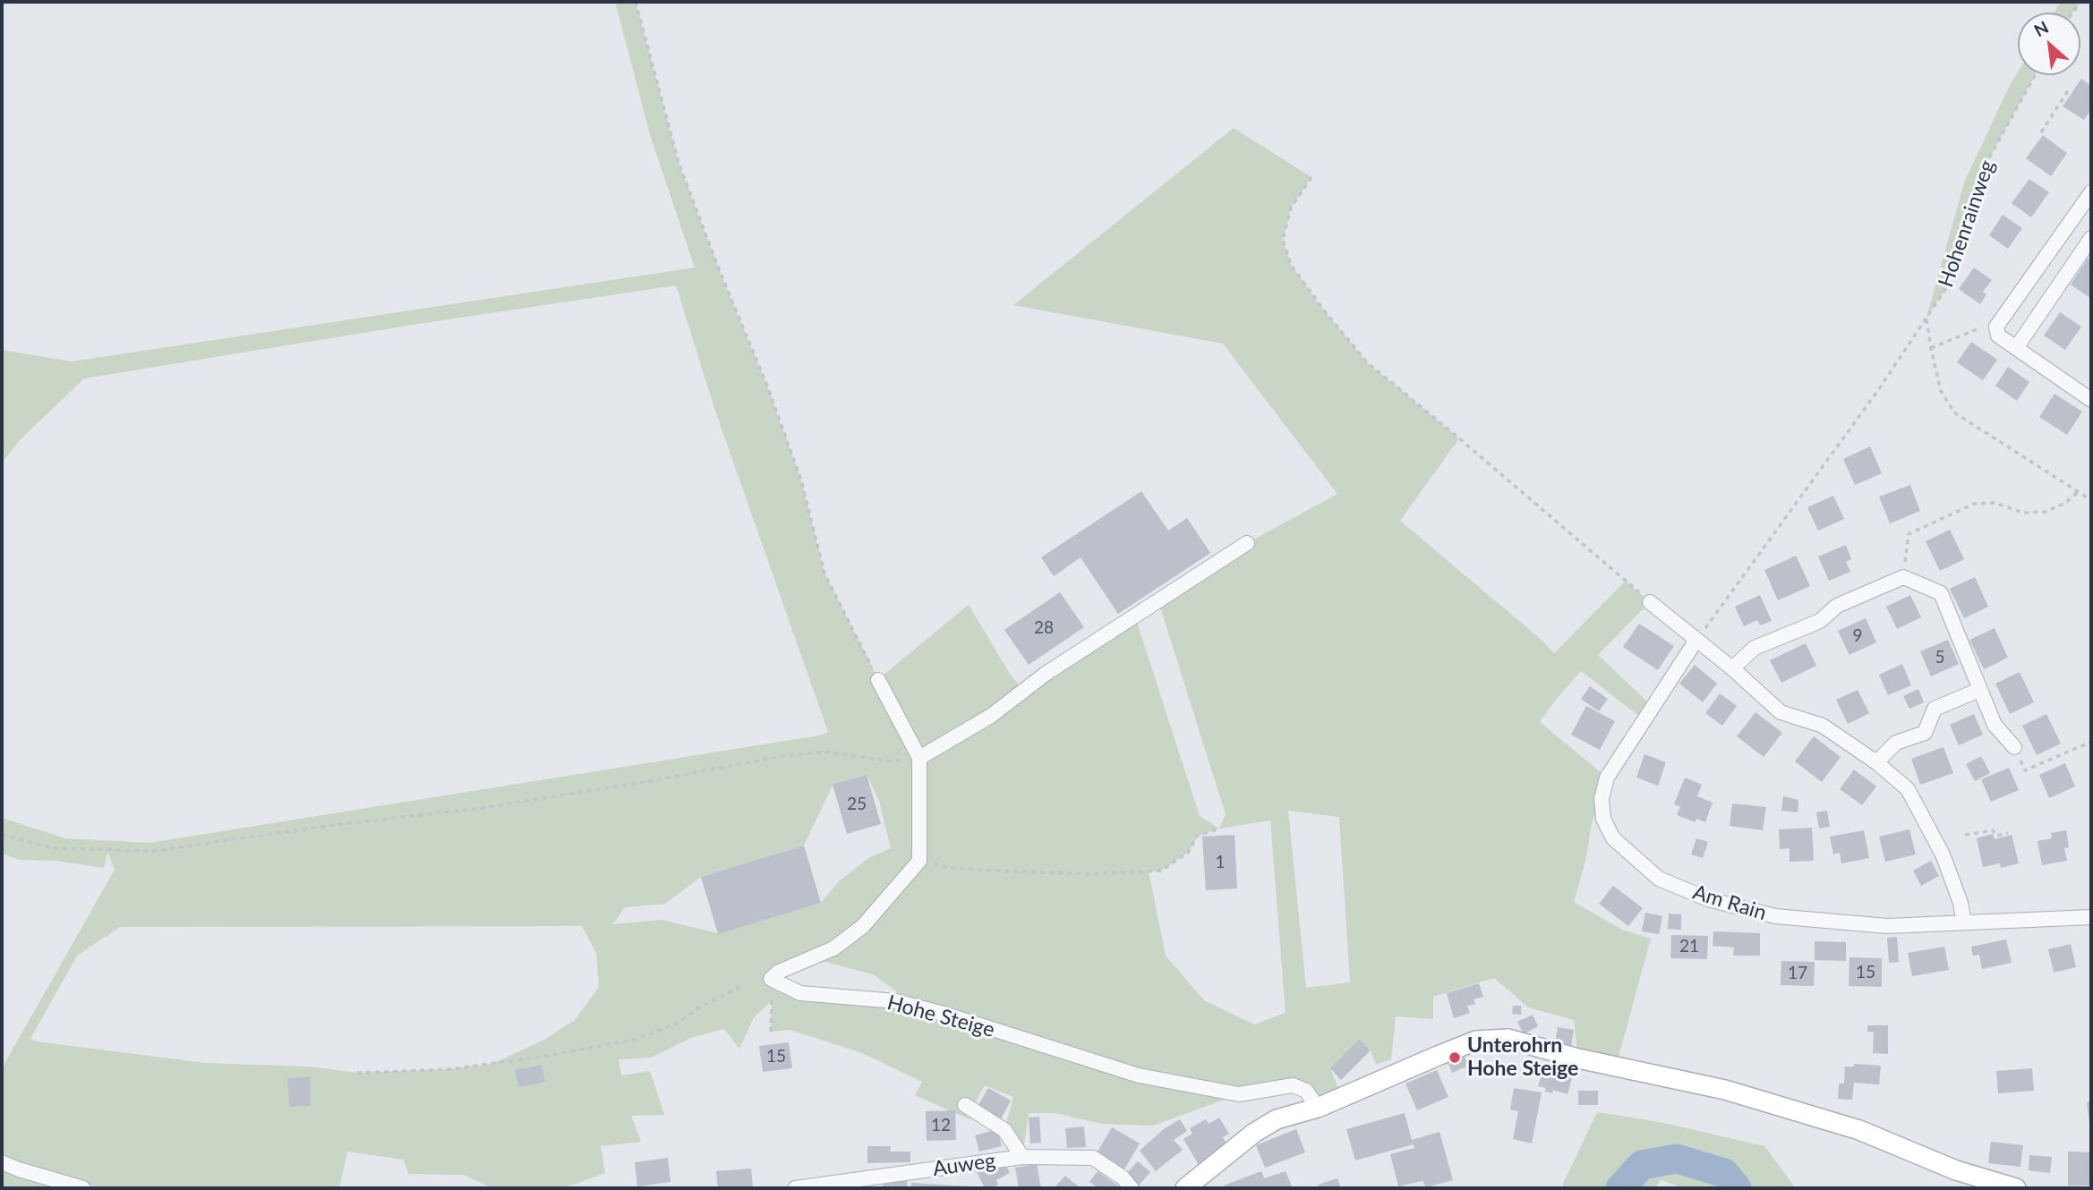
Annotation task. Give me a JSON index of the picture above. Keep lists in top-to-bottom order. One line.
{"streets":{"street":["Am Rain","Hohe Steige","Auweg"],"path":["Hohenrainweg"]},"crossings":[["Hohenrainweg","Am Rain"]],"places":["Unterohrn Hohe Steige"],"house_numbers":["28","9","5","25","1","21","15","17","15","12"],"north":"top left"}
